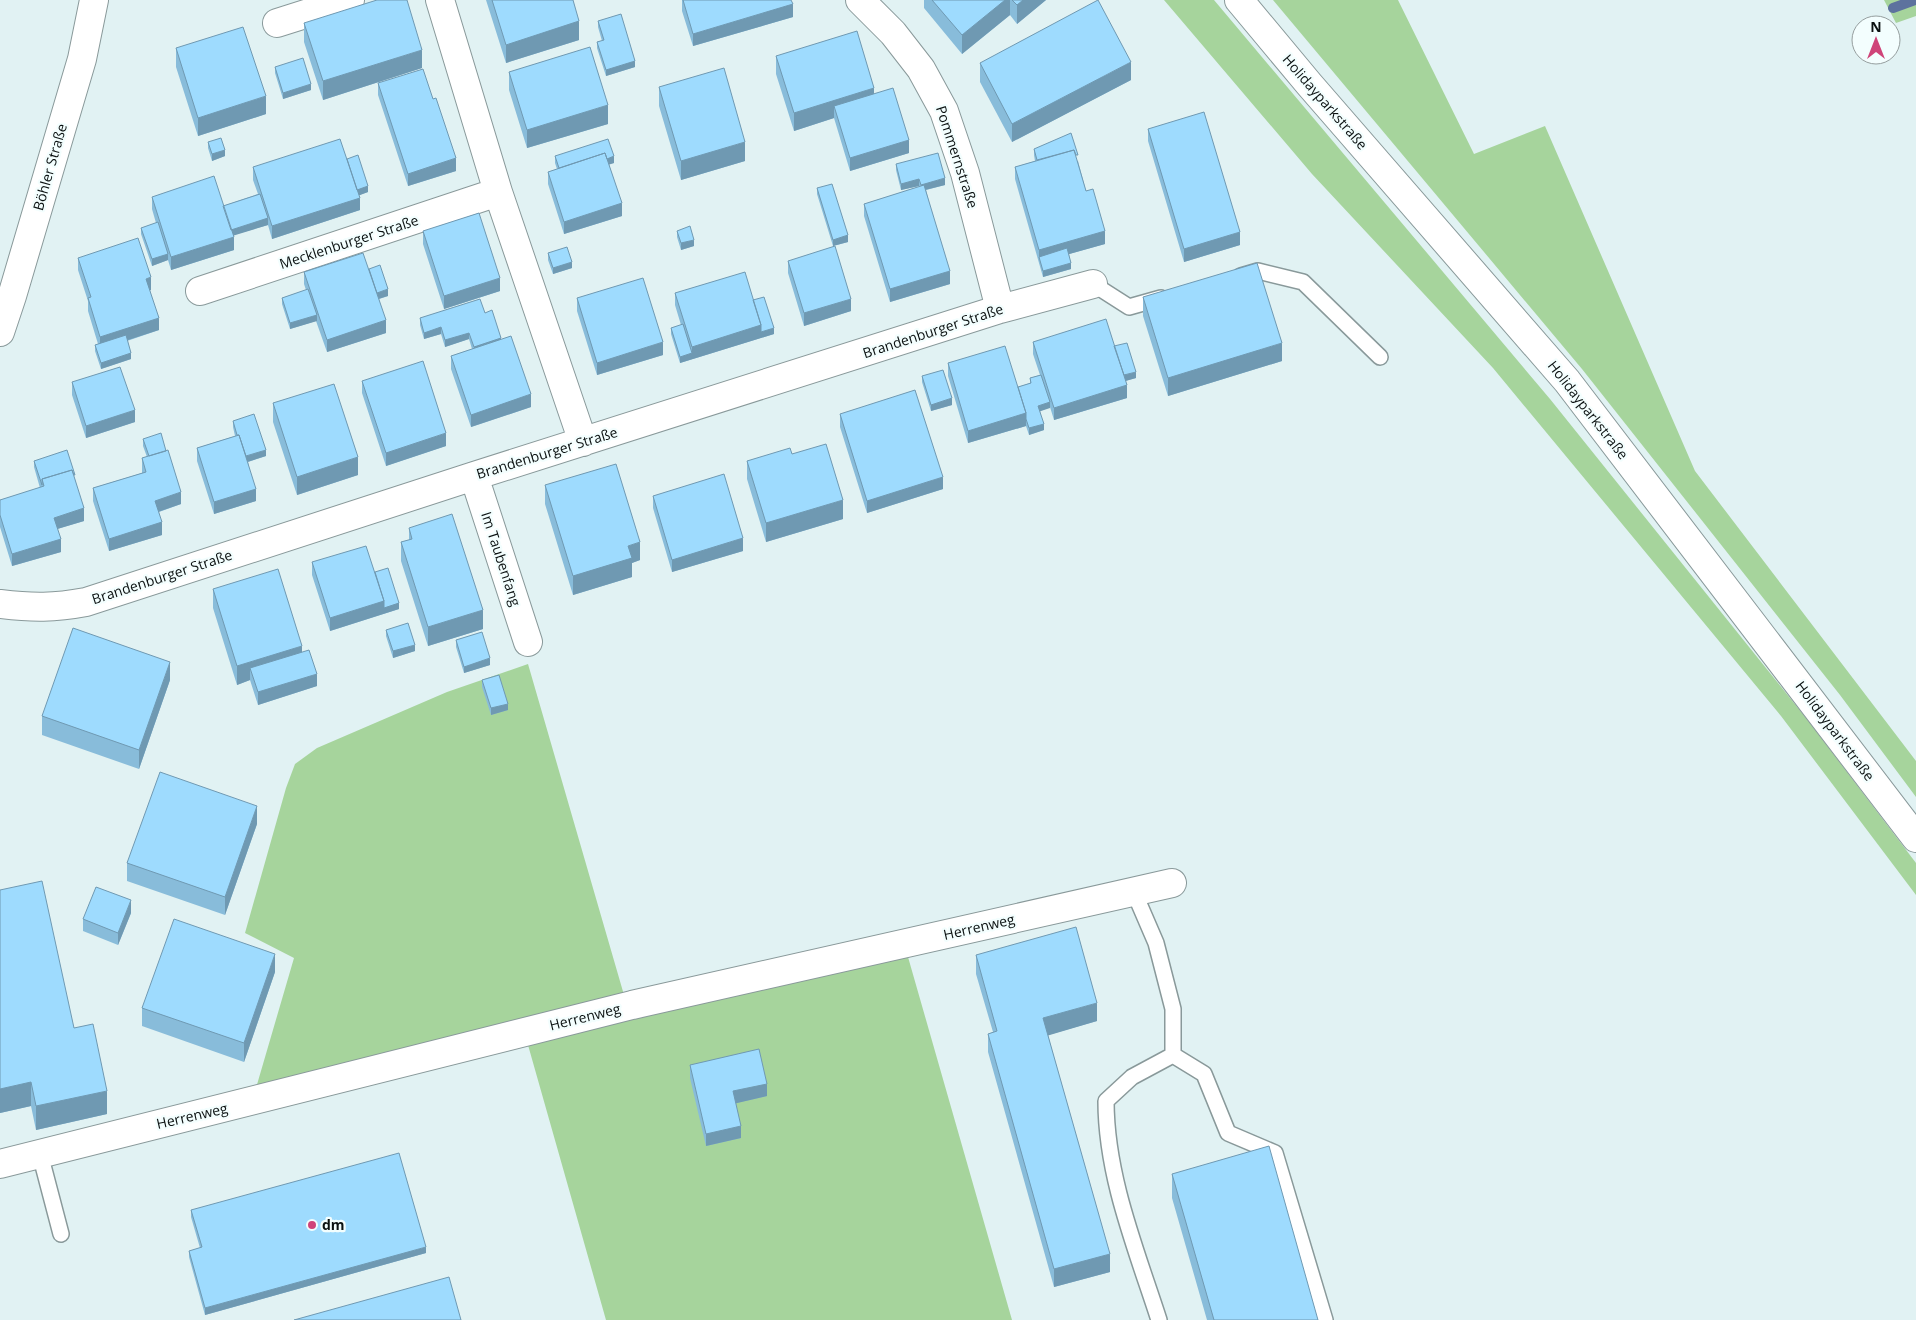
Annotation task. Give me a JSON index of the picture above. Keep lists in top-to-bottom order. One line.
{"streets":{"street":["Holidayparkstraße","Pommernstraße","Böhler Straße","Mecklenburger Straße","Brandenburger Straße","Im Taubenfang","Herrenweg"]},"crossings":[["Pommernstraße","Brandenburger Straße"],["Brandenburger Straße","Im Taubenfang"]],"places":["dm"],"north":"top"}
